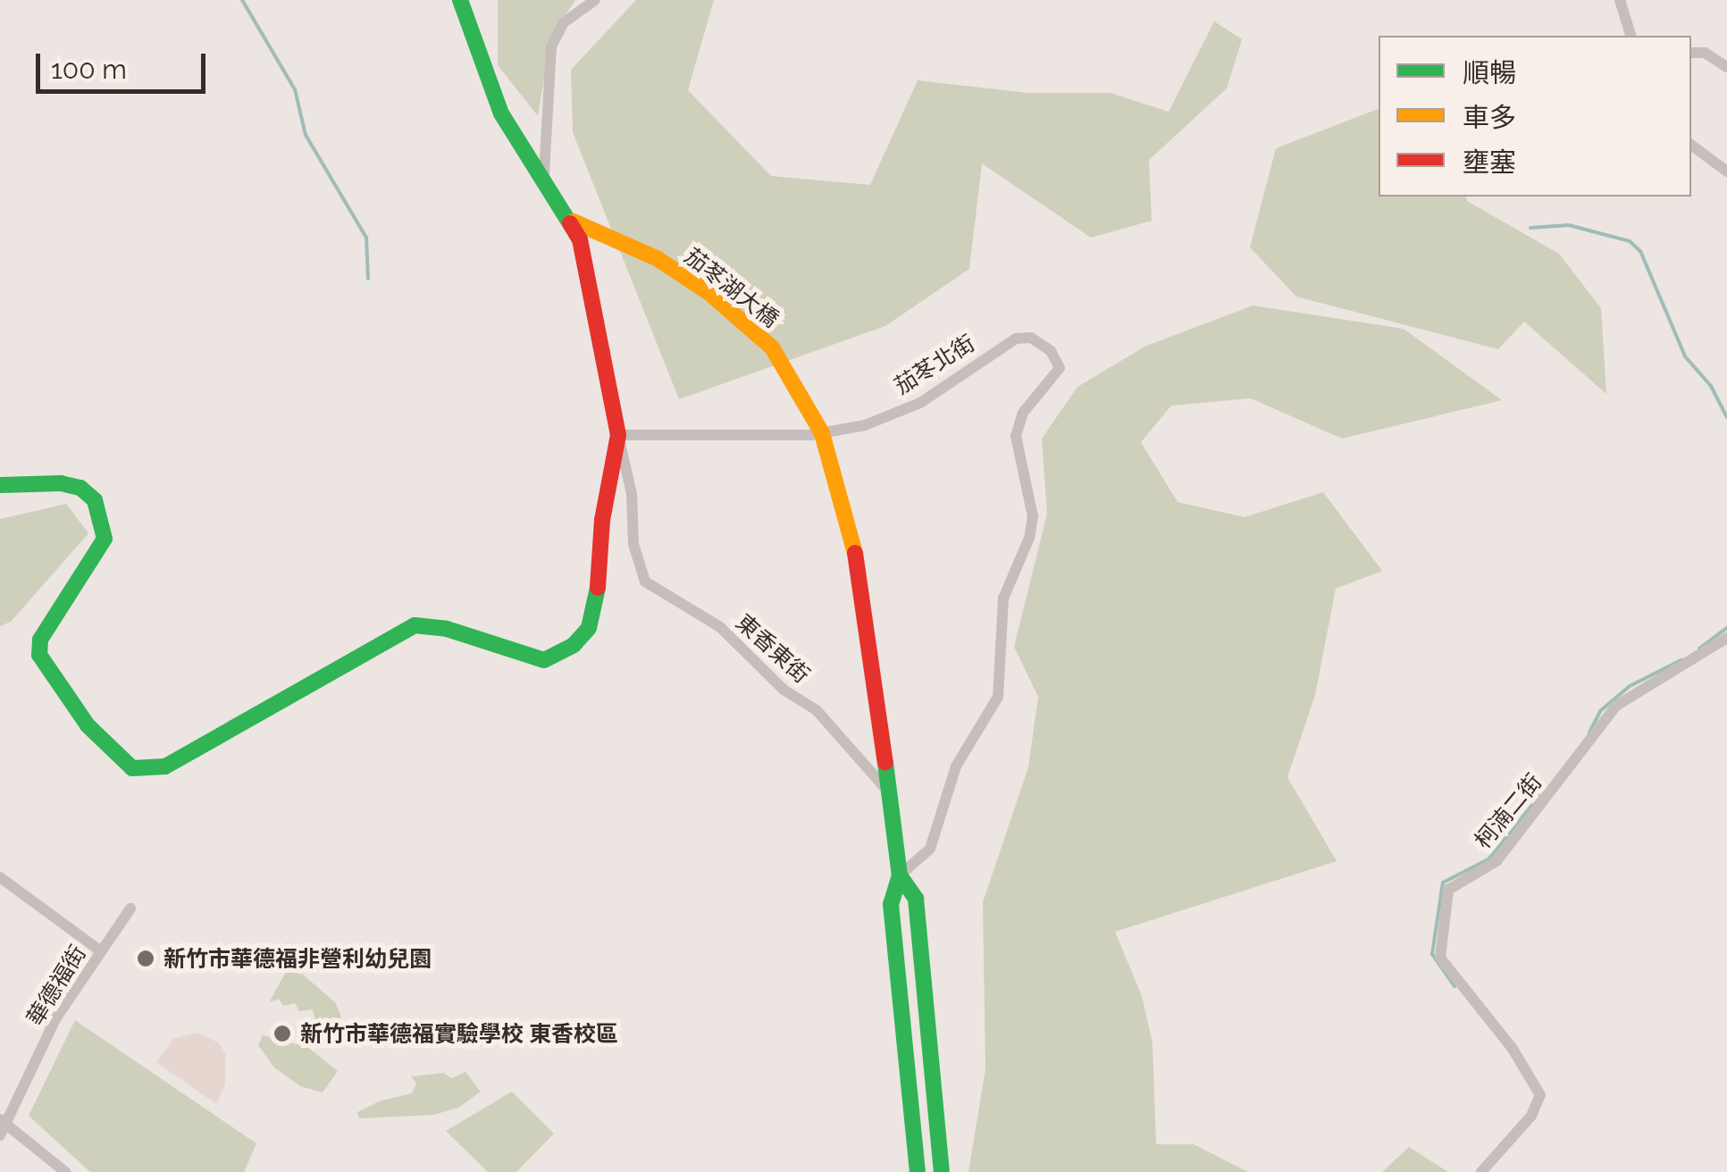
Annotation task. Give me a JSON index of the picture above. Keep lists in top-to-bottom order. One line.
{"streets":{"street":["茄苳湖大橋","茄苳北街","東香東街","柯湳二街","華德福街"]},"crossings":[["茄苳湖大橋","茄苳北街"],["茄苳湖大橋","東香東街"],["茄苳北街","東香東街"]],"places":["新竹市華德福非營利幼兒園","新竹市華德福實驗學校 東香校區"],"legend":["順暢","車多","壅塞"],"scale_bar":"100 m"}
